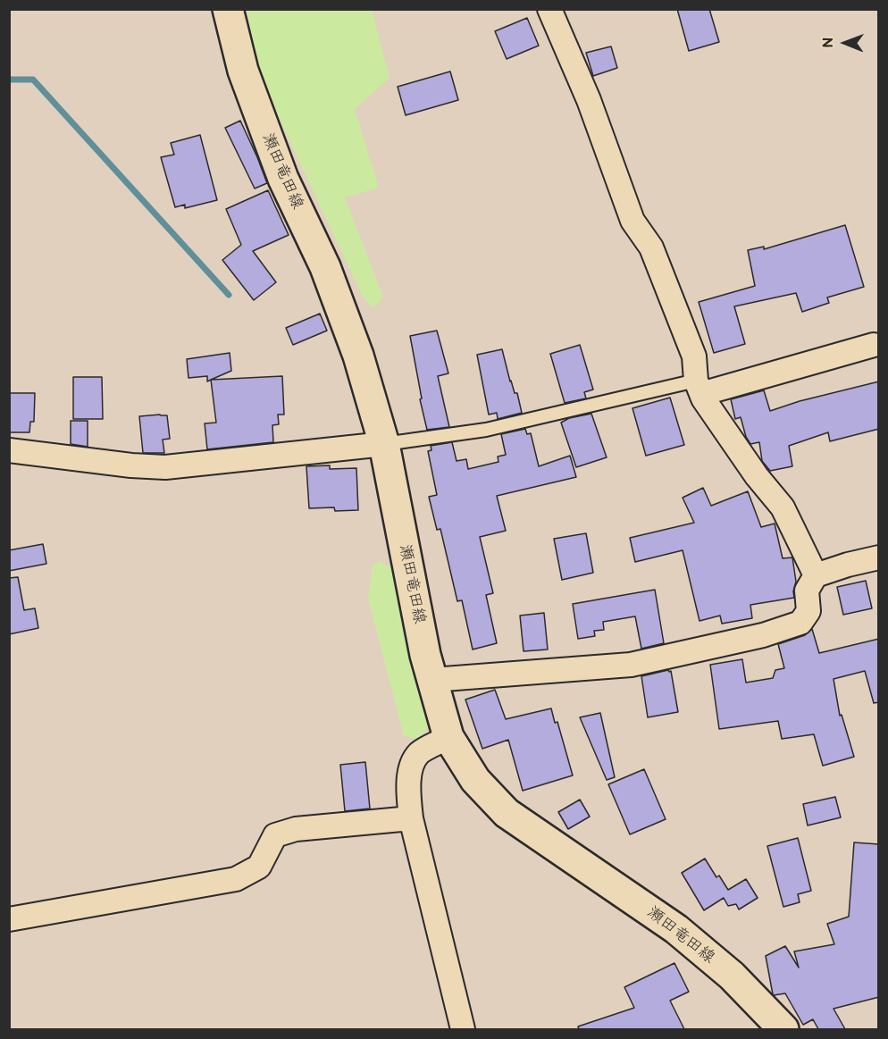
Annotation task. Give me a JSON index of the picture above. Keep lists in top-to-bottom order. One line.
{"streets":{"main road":["瀬田竜田線"]},"north":"left"}
